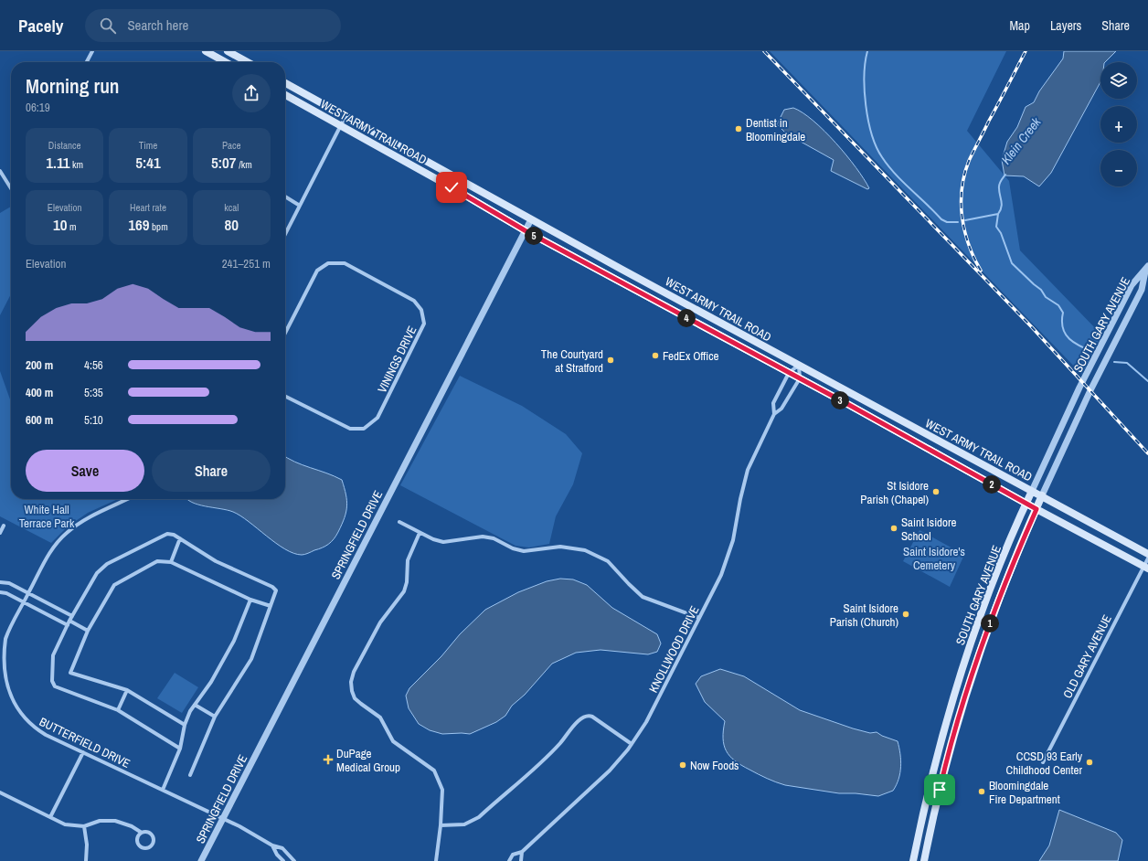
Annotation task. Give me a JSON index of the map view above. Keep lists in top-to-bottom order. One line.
{"streets":{"main road":["WEST ARMY TRAIL ROAD","SOUTH GARY AVENUE"],"street":["VININGS DRIVE","SPRINGFIELD DRIVE","KNOLLWOOD DRIVE","OLD GARY AVENUE","BUTTERFIELD DRIVE"]},"crossings":[["WEST ARMY TRAIL ROAD","SOUTH GARY AVENUE"],["WEST ARMY TRAIL ROAD","SPRINGFIELD DRIVE"],["WEST ARMY TRAIL ROAD","KNOLLWOOD DRIVE"],["WEST ARMY TRAIL ROAD","OLD GARY AVENUE"],["SPRINGFIELD DRIVE","BUTTERFIELD DRIVE"]],"water":["Klein Creek"],"parks":["White Hall Terrace Park","Saint Isidore's Cemetery"],"places":{"other":["Dentist in Bloomingdale","FedEx Office","The Courtyard at Stratford","St Isidore Parish (Chapel)","Saint Isidore School","Saint Isidore Parish (Church)","CCSD 93 Early Childhood Center","Now Foods","Bloomingdale Fire Department"],"health":["DuPage Medical Group"]},"page":{"header":"Pacely","search":"Search here","nav":["Map","Layers","Share"],"map_buttons":["+","−"],"heading":["Morning run","06:19"],"stats":[["Distance","1.11 km"],["Time","5:41"],["Pace","5:07 /km"],["Elevation","10 m"],["Heart rate","169 bpm"],["kcal","80"]],"pins":["5","4","3","2","1"],"chart":["Elevation","241–251 m"],"list":[{"name":"200 m","note":"4:56"},{"name":"400 m","note":"5:35"},{"name":"600 m","note":"5:10"}],"buttons":["Save","Share"]}}
